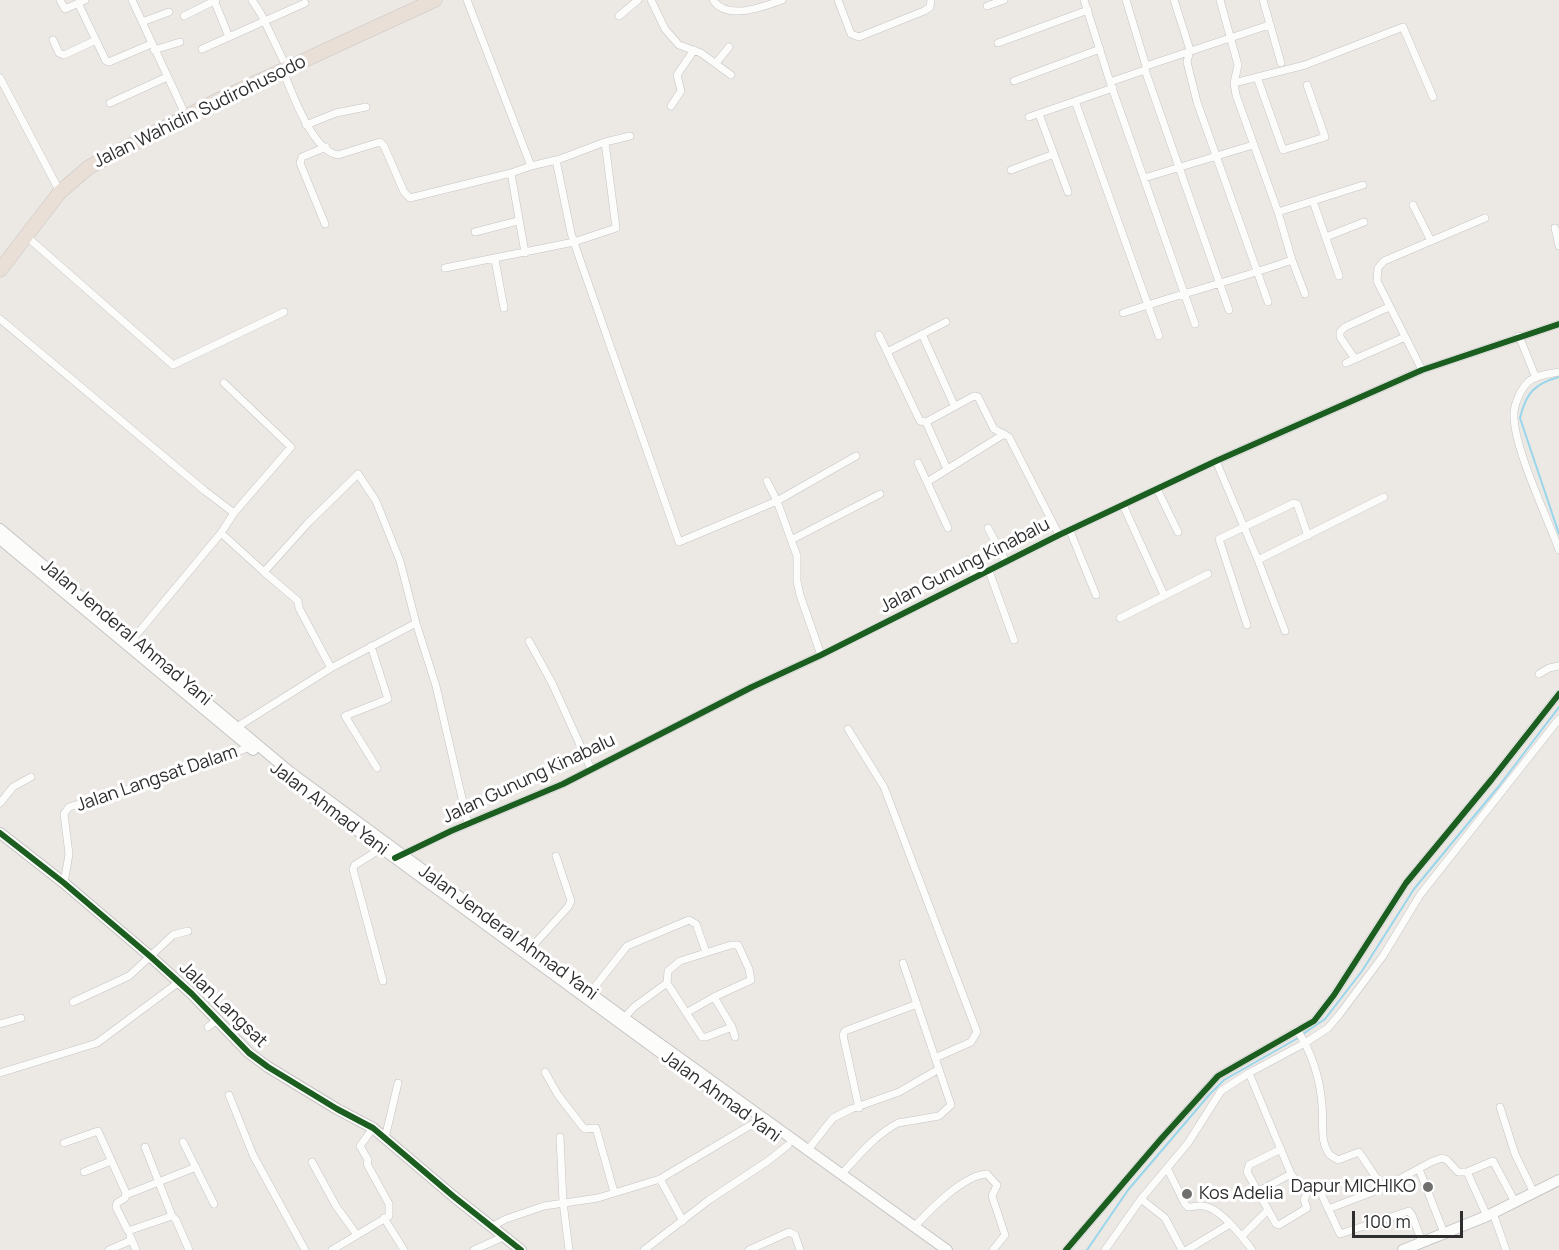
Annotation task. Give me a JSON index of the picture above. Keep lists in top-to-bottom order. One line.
{"streets":{"highway":["Jalan Wahidin Sudirohusodo"],"main road":["Jalan Jenderal Ahmad Yani","Jalan Ahmad Yani","Jalan Langsat"],"street":["Jalan Gunung Kinabalu","Jalan Langsat Dalam"]},"crossings":[["Jalan Gunung Kinabalu","Jalan Jenderal Ahmad Yani"],["Jalan Gunung Kinabalu","Jalan Ahmad Yani"],["Jalan Jenderal Ahmad Yani","Jalan Ahmad Yani"],["Jalan Langsat Dalam","Jalan Ahmad Yani"],["Jalan Langsat Dalam","Jalan Langsat"]],"places":["Dapur MICHIKO","Kos Adelia"],"scale_bar":"100 m"}
